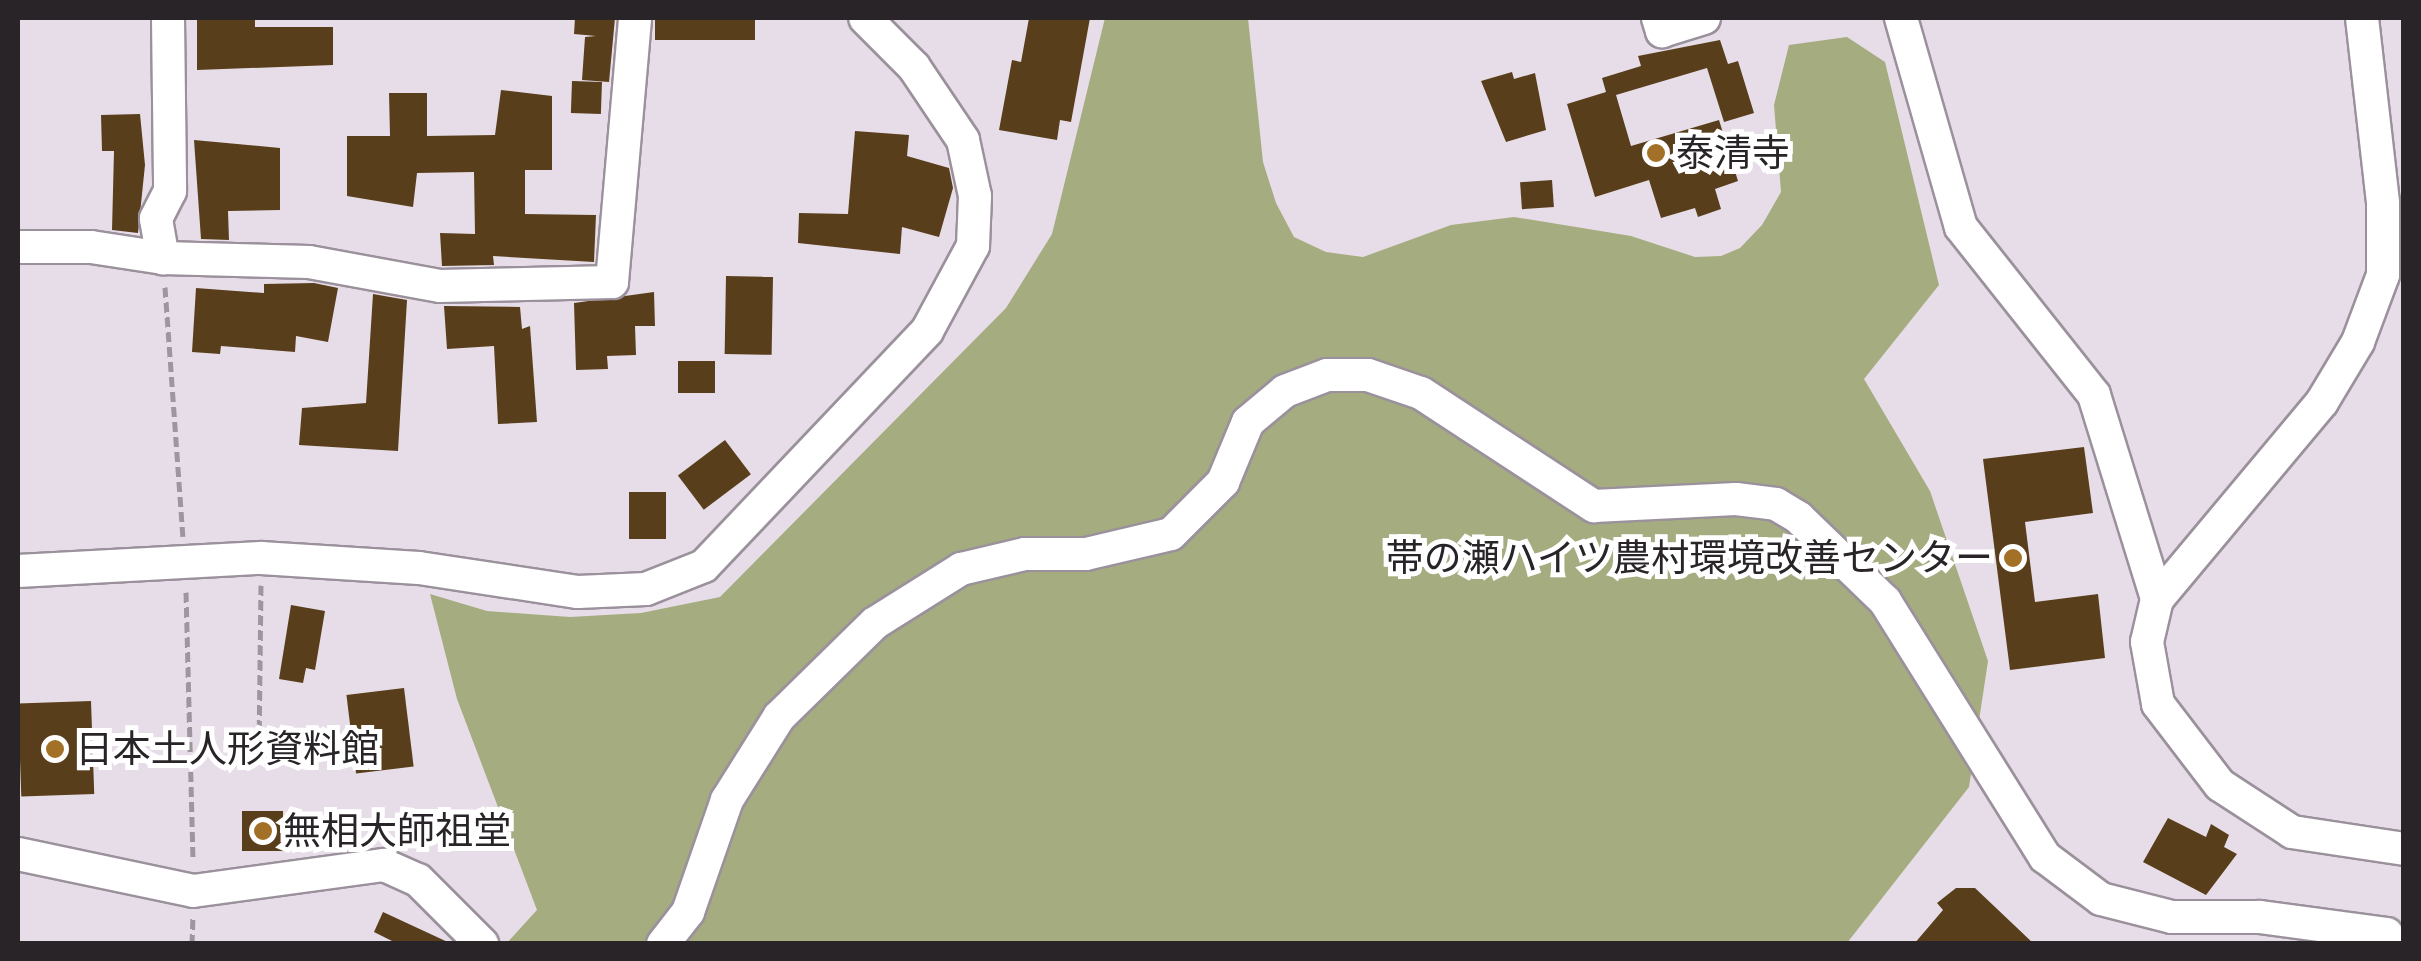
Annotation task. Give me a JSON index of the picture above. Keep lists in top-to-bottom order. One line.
{"places":["泰清寺","帯の瀬ハイツ農村環境改善センター","日本土人形資料館","無相大師祖堂"]}
